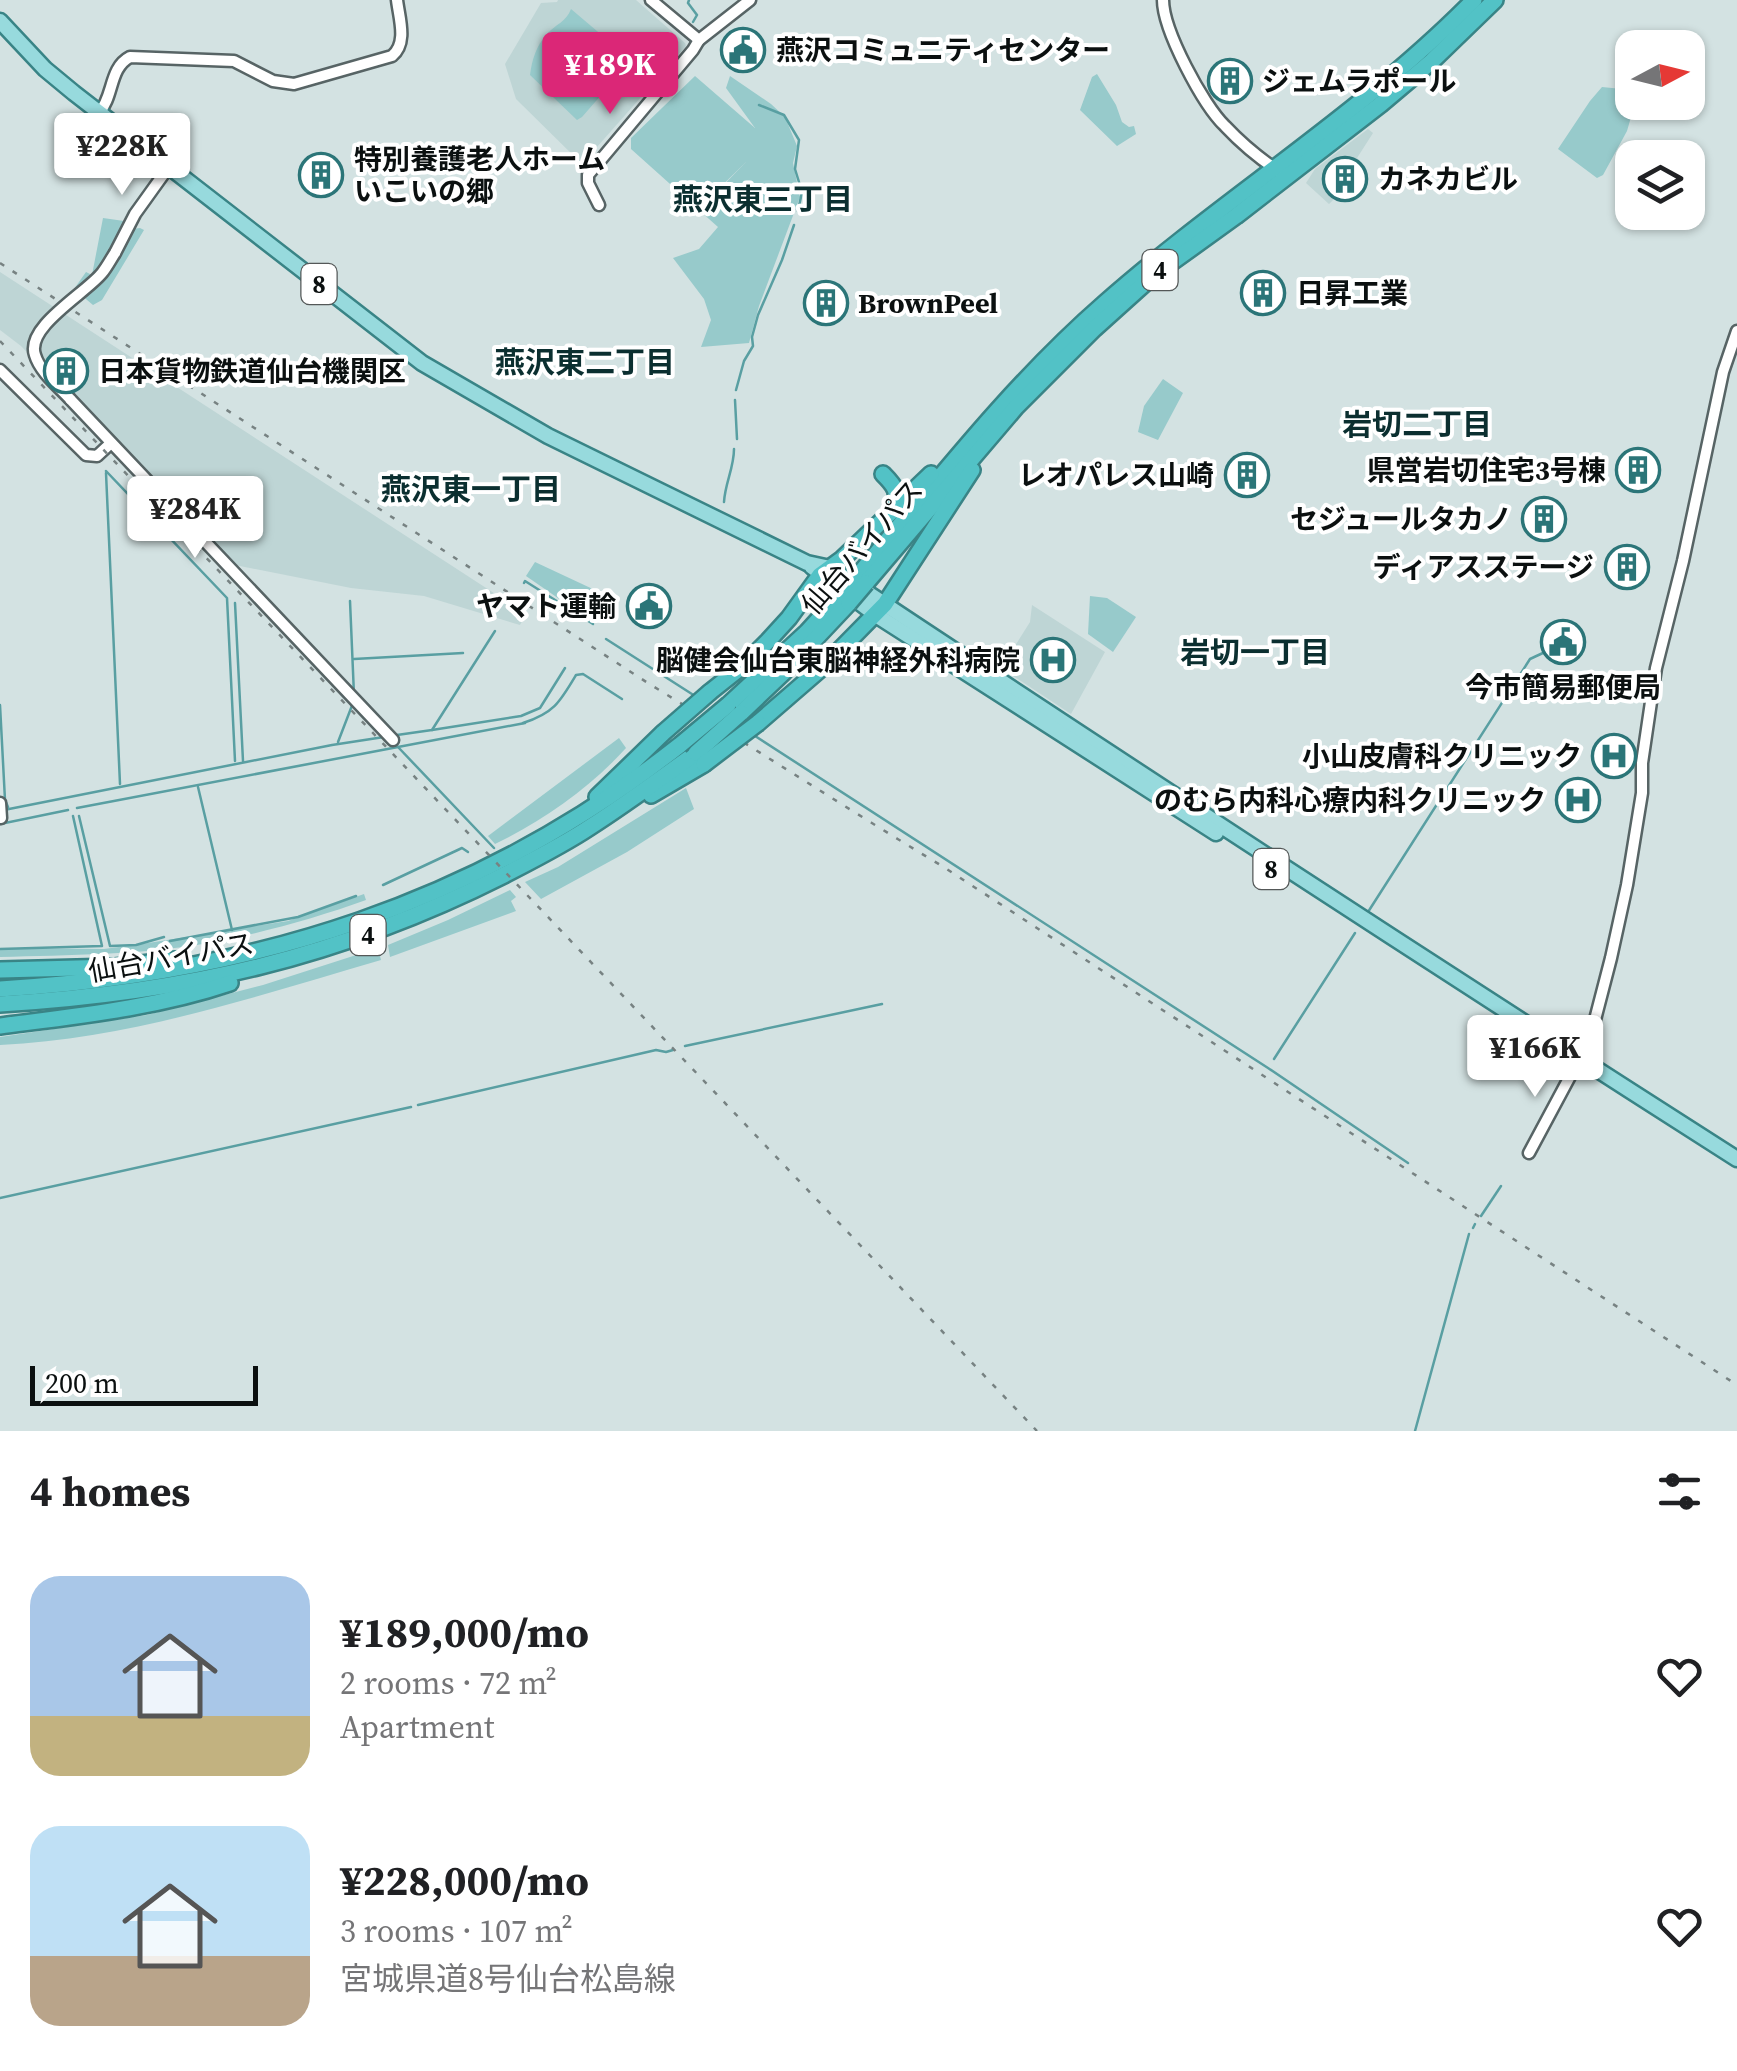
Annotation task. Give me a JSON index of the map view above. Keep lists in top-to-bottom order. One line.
{"streets":{"highway":["4","仙台バイパス"],"main road":["8"]},"districts":["燕沢東三丁目","燕沢東二丁目","岩切二丁目","燕沢東一丁目","岩切一丁目"],"places":{"public building":["燕沢コミュニティセンター","ヤマト運輸","今市簡易郵便局"],"building":["ジェムラポール","特別養護老人ホーム いこいの郷","カネカビル","日昇工業","BrownPeel","日本貨物鉄道仙台機関区","県営岩切住宅3号棟","レオパレス山崎","セジュールタカノ","ディアスステージ"],"hospital":["脳健会仙台東脳神経外科病院","小山皮膚科クリニック","のむら内科心療内科クリニック"]},"scale_bar":"200 m","north":"right","page":{"price":["¥189K","¥228K","¥284K","¥166K"],"scale":"200 m","heading":"4 homes","list":[{"name":"¥189,000/mo","note":"2 rooms · 72 m² · Apartment"},{"name":"¥228,000/mo","note":"3 rooms · 107 m² · 宮城県道8号仙台松島線"}]}}
